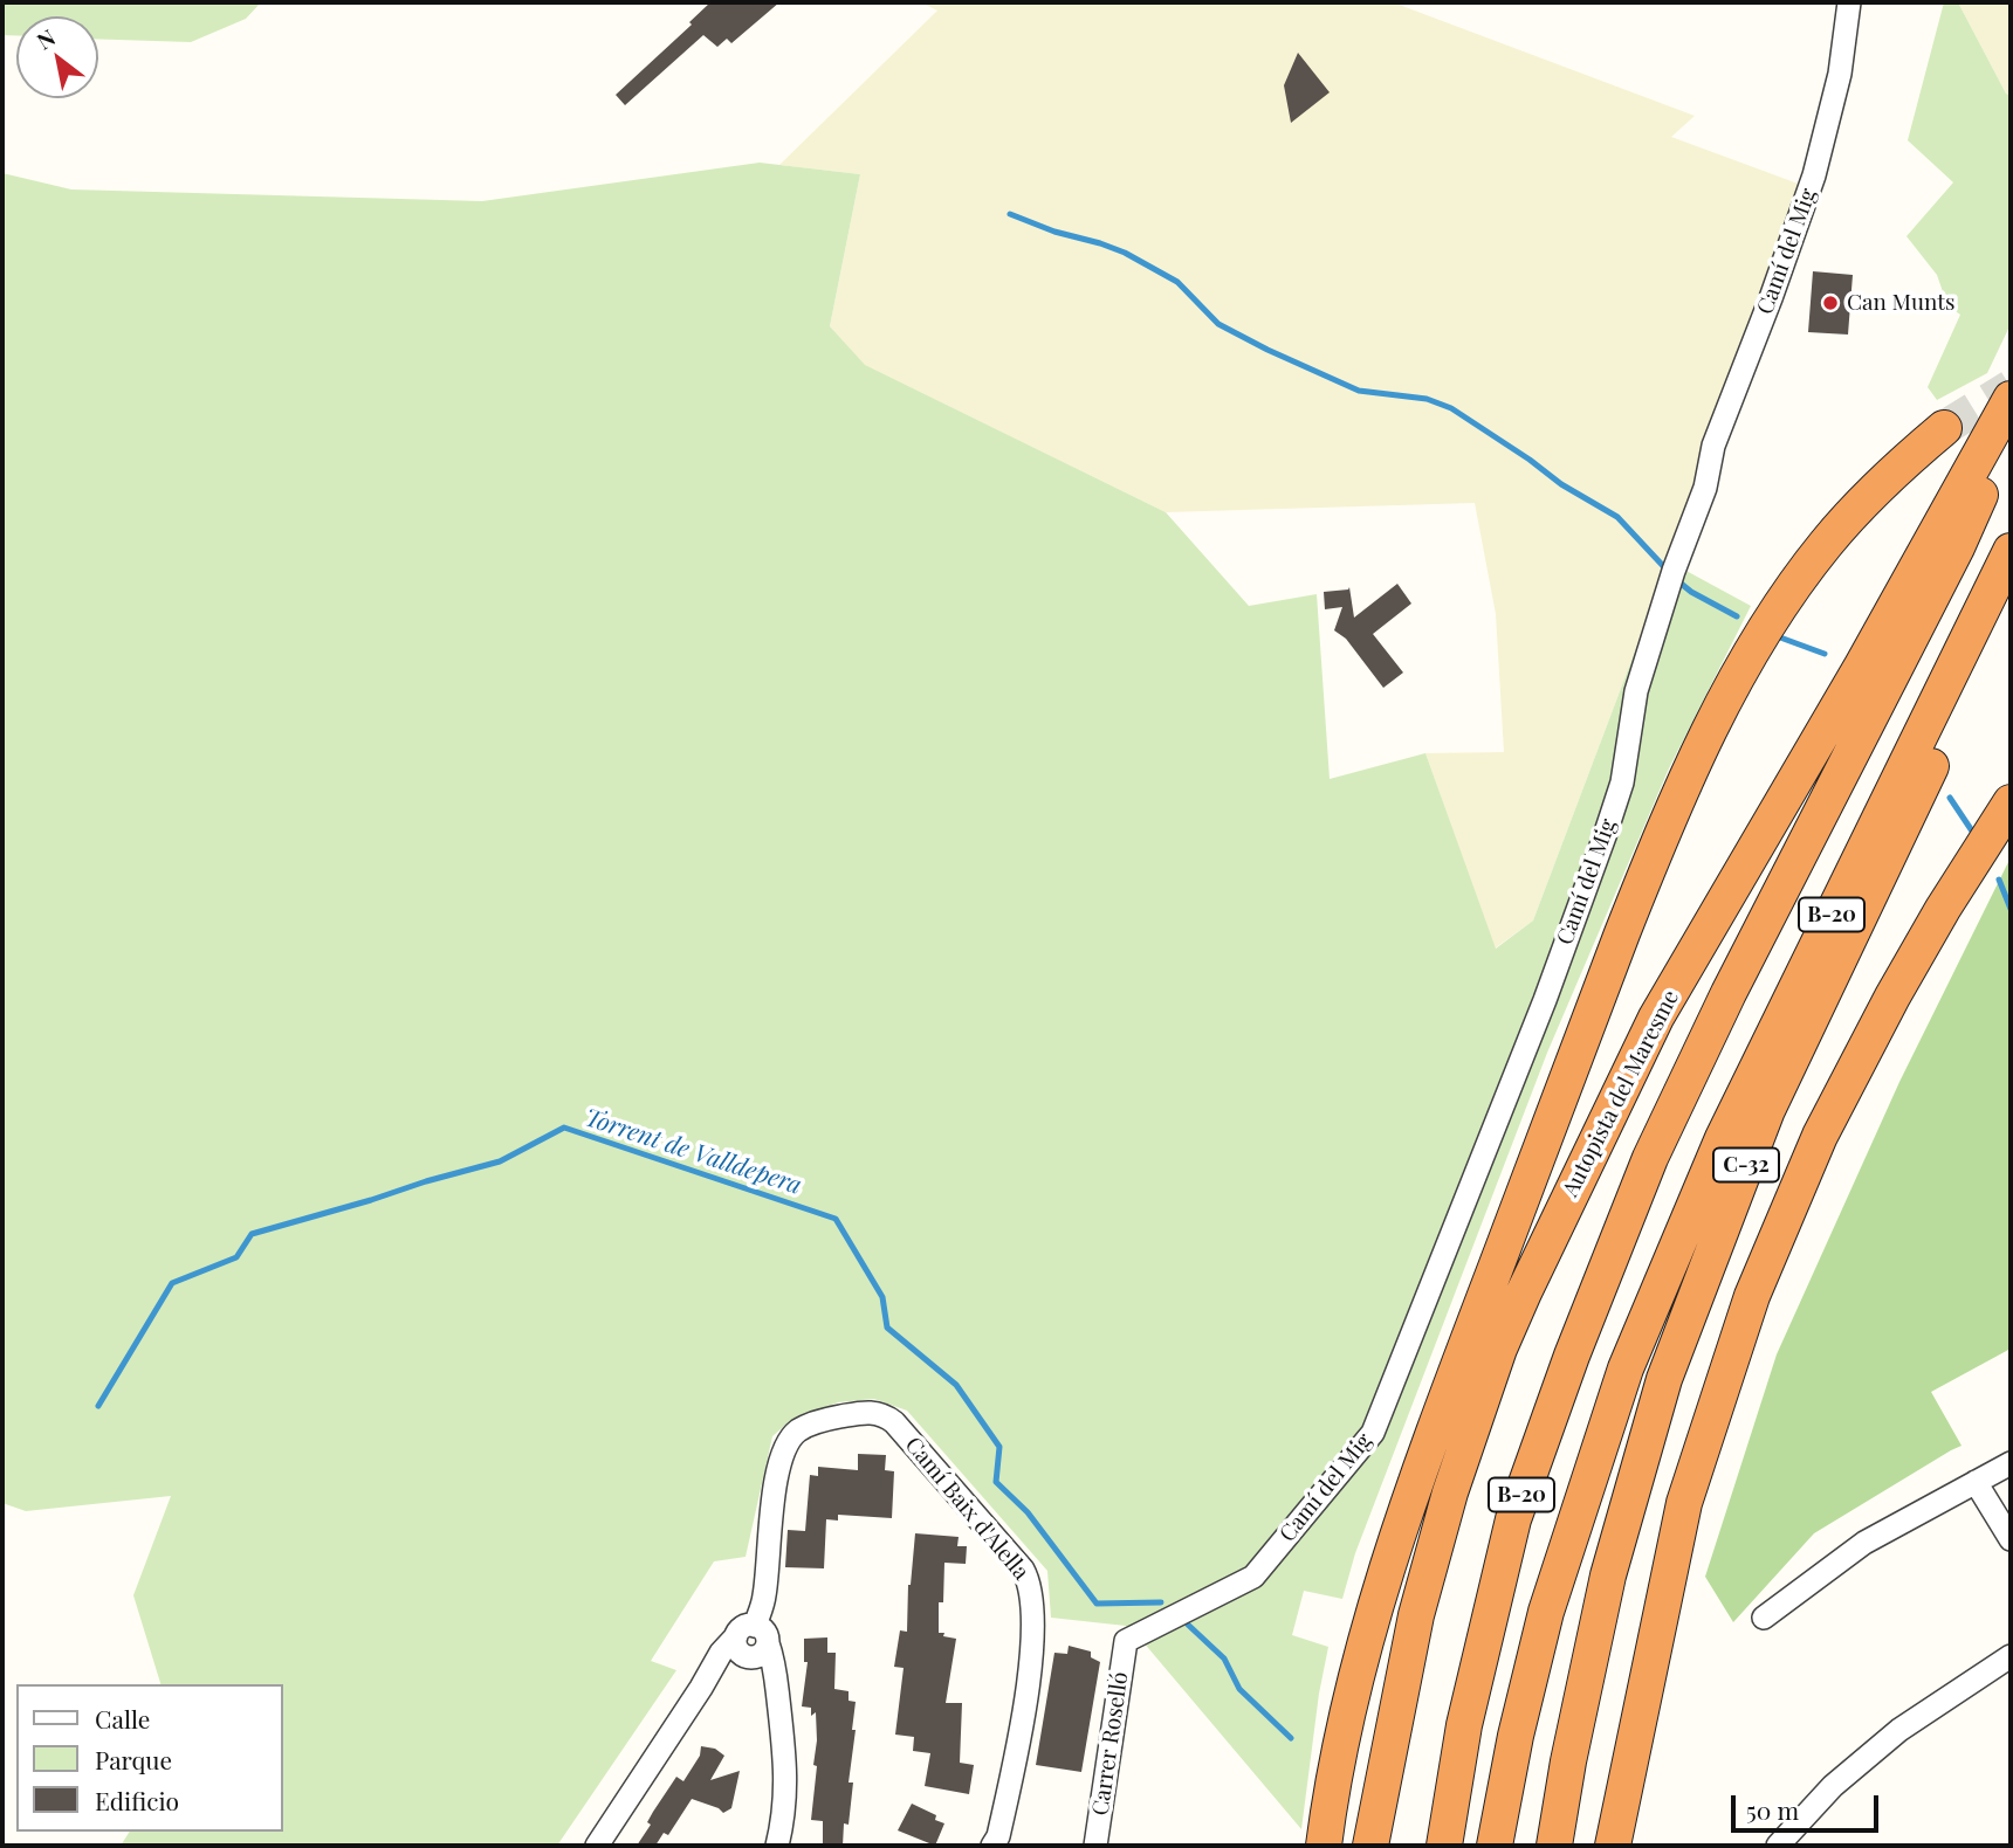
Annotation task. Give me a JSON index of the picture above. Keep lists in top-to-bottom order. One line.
{"streets":{"highway":["B-20","Autopista del Maresme","C-32"],"street":["Camí del Mig","Camí Baix d'Alella","Carrer Roselló"]},"crossings":[["Camí del Mig","Carrer Roselló"]],"water":["Torrent de Valldepera"],"places":["Can Munts"],"legend":["Calle","Parque","Edificio"],"scale_bar":"50 m","north":"top left"}
